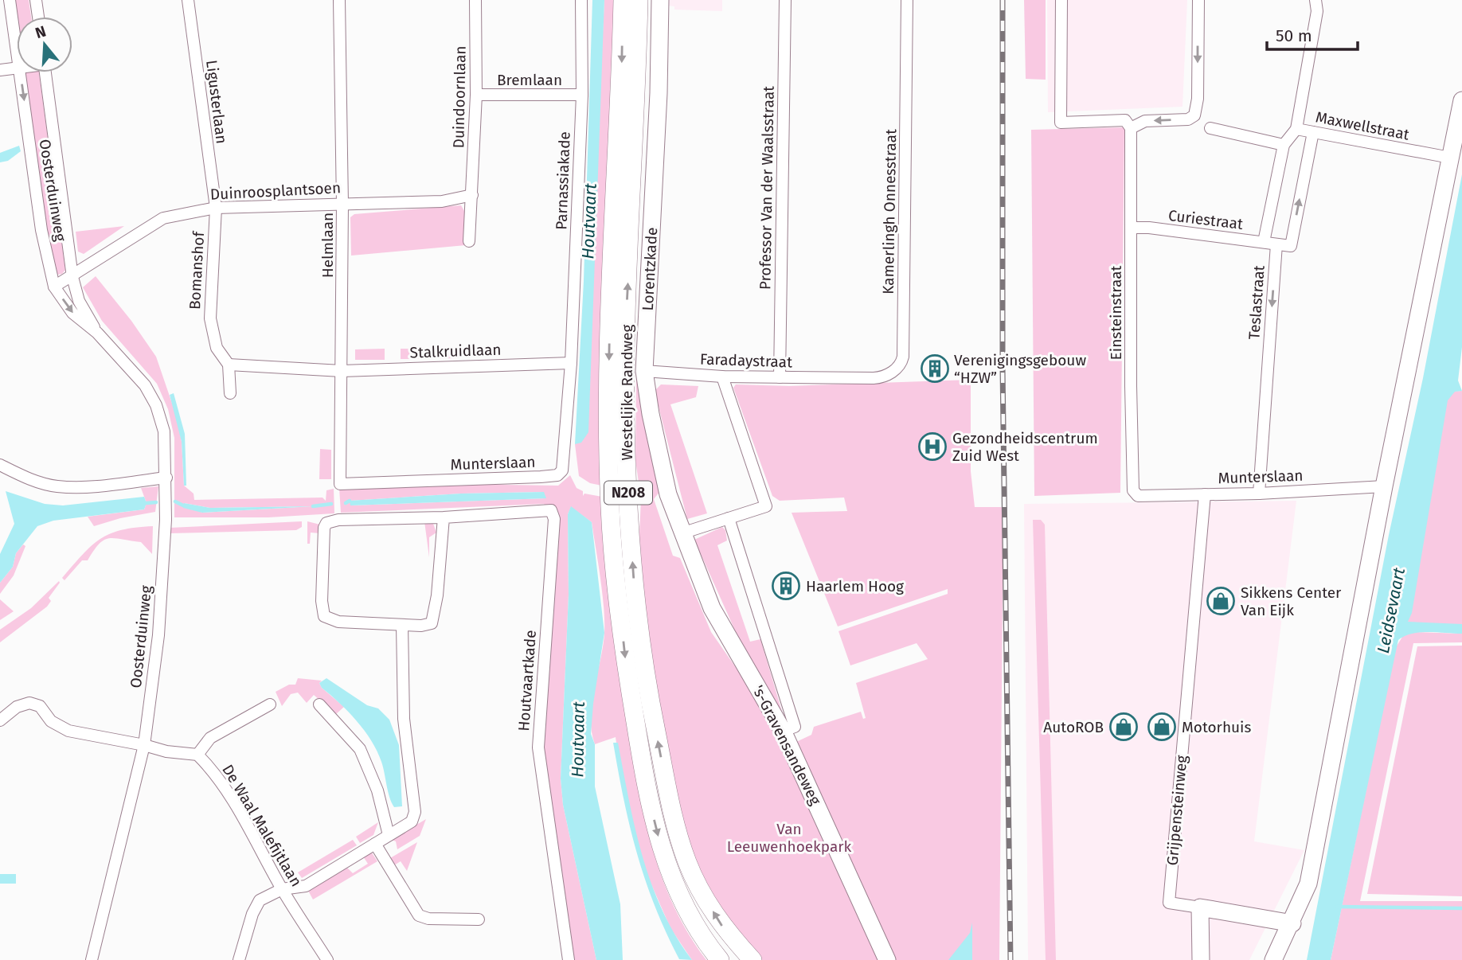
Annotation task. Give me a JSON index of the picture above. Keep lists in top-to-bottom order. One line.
{"streets":{"main road":["Westelijke Randweg","N208"],"street":["Bremlaan","Duindoornlaan","Ligusterlaan","Maxwellstraat","Parnassiakade","Professor Van der Waalsstraat","Oosterduinweg","Duinroosplantsoen","Kamerlingh Onnesstraat","Curiestraat","Helmlaan","Lorentzkade","Bomanshof","Teslastraat","Einsteinstraat","Stalkruidlaan","Faradaystraat","Munterslaan","Houtvaartkade","'s-Gravensandeweg","Grijpensteinweg","De Waal Malefijtlaan"]},"crossings":[["Bremlaan","Duindoornlaan"],["Bremlaan","Parnassiakade"],["Duindoornlaan","Duinroosplantsoen"],["Ligusterlaan","Duinroosplantsoen"],["Ligusterlaan","Bomanshof"],["Parnassiakade","Stalkruidlaan"],["Parnassiakade","Munterslaan"],["Professor Van der Waalsstraat","Faradaystraat"],["Oosterduinweg","Duinroosplantsoen"],["Duinroosplantsoen","Helmlaan"],["Duinroosplantsoen","Bomanshof"],["Kamerlingh Onnesstraat","Faradaystraat"],["Curiestraat","Teslastraat"],["Curiestraat","Einsteinstraat"],["Helmlaan","Stalkruidlaan"],["Helmlaan","Munterslaan"],["Lorentzkade","Faradaystraat"],["Lorentzkade","'s-Gravensandeweg"],["Teslastraat","Munterslaan"],["Einsteinstraat","Munterslaan"],["Stalkruidlaan","Munterslaan"],["Munterslaan","Grijpensteinweg"]],"one_way":["Teslastraat"],"water":["Houtvaart","Leidsevaart"],"parks":["Van Leeuwenhoekpark"],"places":{"building":["Verenigingsgebouw “HZW”","Haarlem Hoog"],"hospital":["Gezondheidscentrum Zuid West"],"shop":["Sikkens Center Van Eijk","AutoROB","Motorhuis"]},"scale_bar":"50 m","north":"top"}
